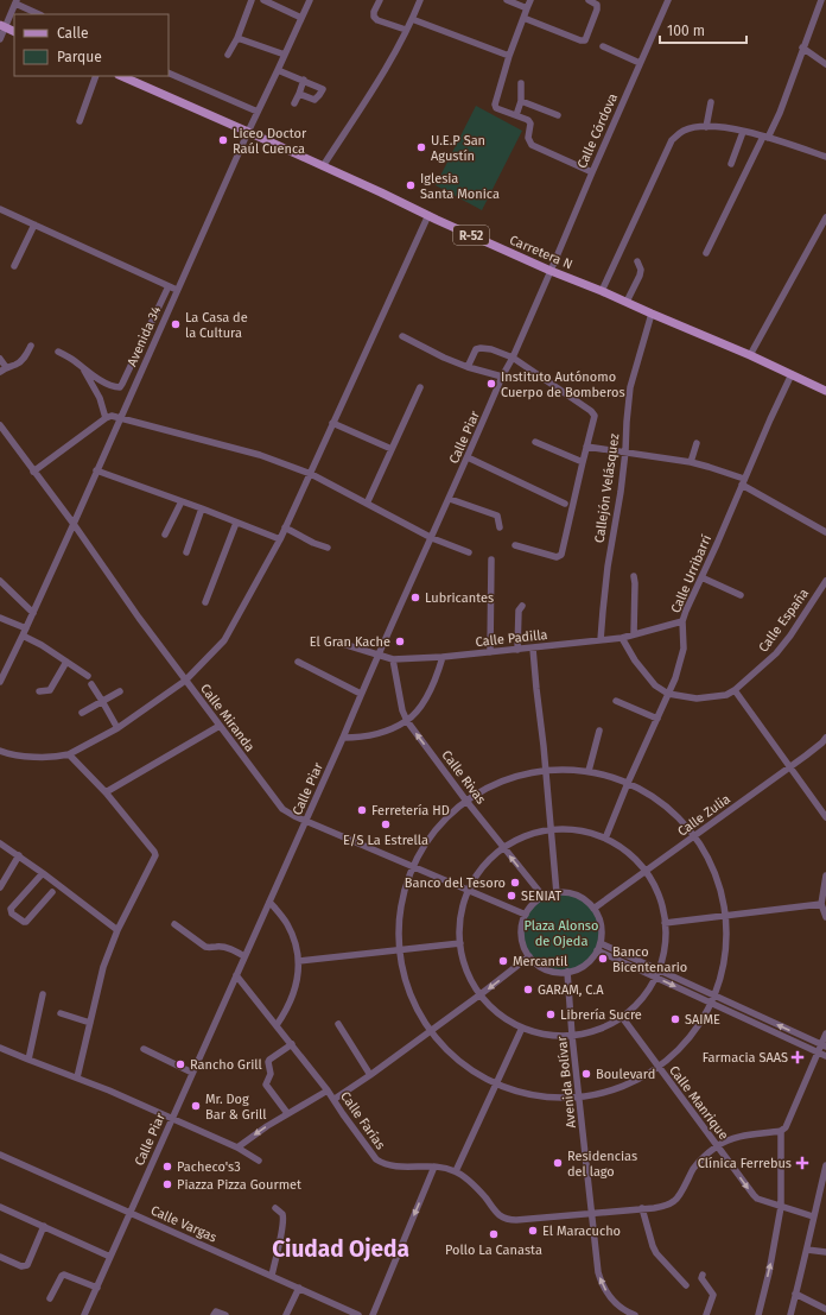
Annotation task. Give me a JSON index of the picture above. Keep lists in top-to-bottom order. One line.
{"streets":{"main road":["R-52","Carretera N"],"street":["Calle Córdova","Avenida 34","Calle Piar","Callejón Velásquez","Calle Urribarrí","Calle España","Calle Padilla","Calle Miranda","Calle Rivas","Calle Zulia","Avenida Bolívar","Calle Manrique","Calle Farías","Calle Vargas"]},"crossings":[["Calle Córdova","Carretera N"],["Calle Córdova","Calle Piar"],["Carretera N","Avenida 34"],["Carretera N","Calle Piar"],["Carretera N","Callejón Velásquez"],["Carretera N","Calle Urribarrí"],["Avenida 34","Calle Miranda"],["Calle Piar","Calle Padilla"],["Calle Piar","Calle Miranda"],["Calle Piar","Calle Farías"],["Calle Piar","Calle Vargas"],["Callejón Velásquez","Calle Padilla"],["Calle Urribarrí","Calle España"],["Calle Urribarrí","Calle Padilla"],["Calle España","Calle Padilla"],["Calle Padilla","Calle Rivas"],["Calle Miranda","Calle Rivas"],["Calle Miranda","Calle Zulia"],["Calle Miranda","Avenida Bolívar"],["Calle Rivas","Calle Zulia"],["Calle Rivas","Avenida Bolívar"],["Calle Zulia","Avenida Bolívar"],["Avenida Bolívar","Calle Farías"],["Calle Manrique","Calle Farías"]],"one_way":["Calle Rivas"],"districts":["Ciudad Ojeda"],"parks":["Plaza Alonso de Ojeda"],"places":{"other":["Liceo Doctor Raúl Cuenca","U.E.P San Agustín","Iglesia Santa Monica","La Casa de la Cultura","Instituto Autónomo Cuerpo de Bomberos","Lubricantes","El Gran Kache","Ferretería HD","E/S La Estrella","Banco del Tesoro","SENIAT","Banco Bicentenario","Mercantil","GARAM, C.A","Librería Sucre","SAIME","Rancho Grill","Boulevard","Mr. Dog Bar & Grill","Residencias del lago","Pacheco's3","Piazza Pizza Gourmet","El Maracucho","Pollo La Canasta"],"health":["Farmacia SAAS","Clínica Ferrebus"]},"legend":["Calle","Parque"],"scale_bar":"100 m"}
